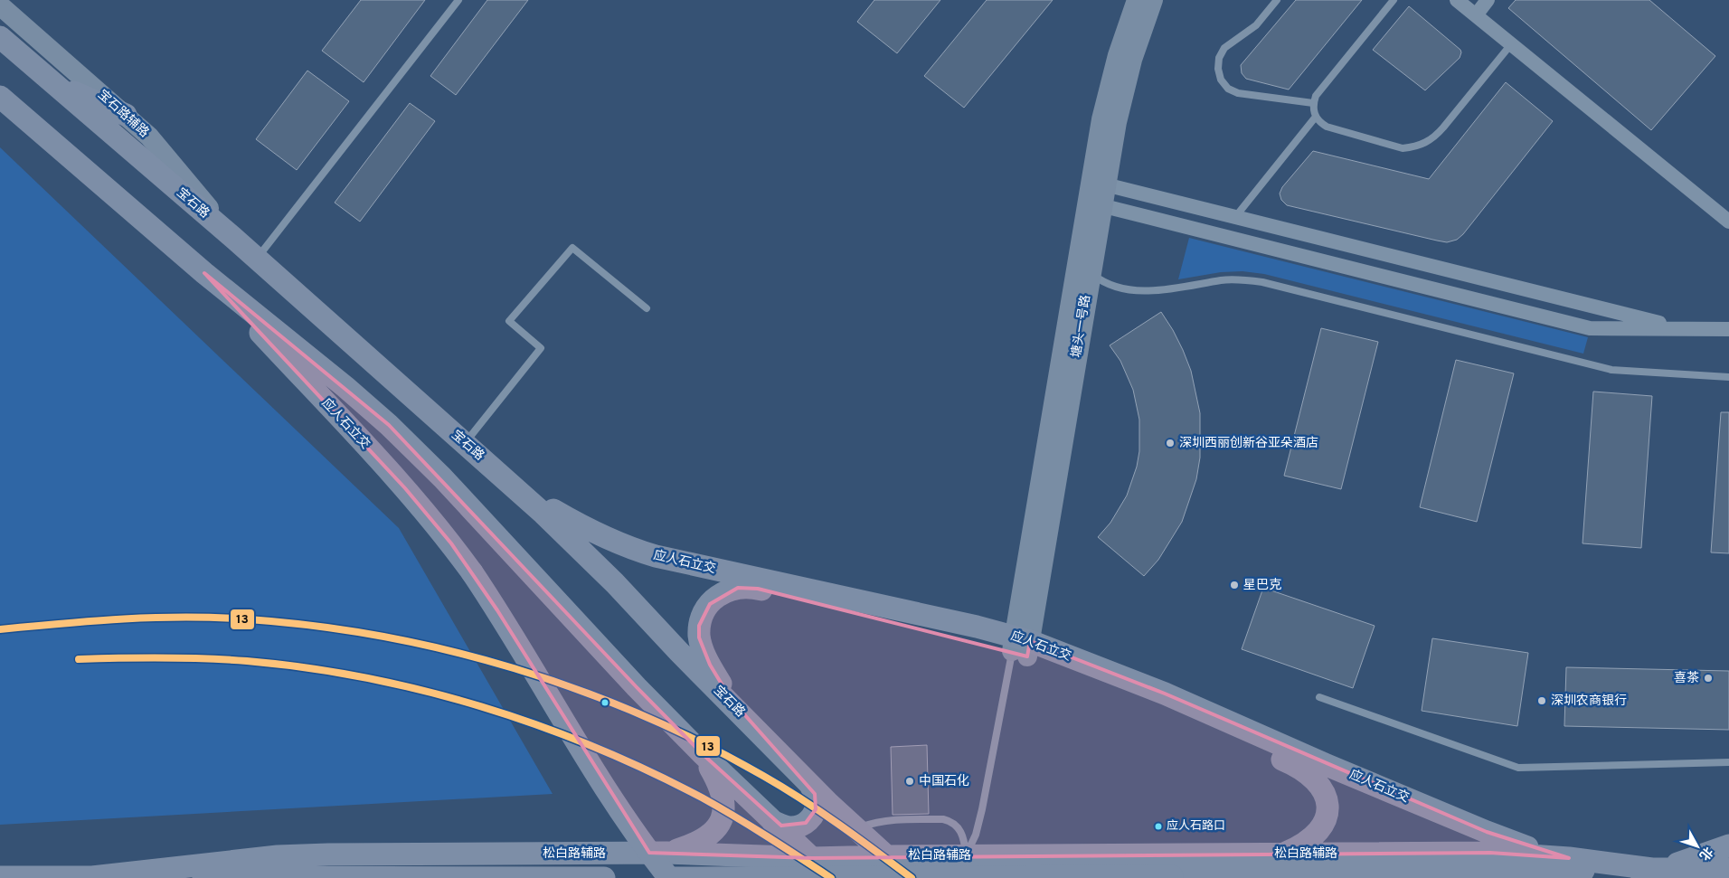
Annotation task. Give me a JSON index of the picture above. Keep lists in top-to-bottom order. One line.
{"streets":{"main road":["宝石路","应人石立交","松白路辅路"],"street":["宝石路辅路","塘头一号路"]},"crossings":[["宝石路辅路","宝石路"],["宝石路","应人石立交"],["宝石路","松白路辅路"],["塘头一号路","应人石立交"],["应人石立交","松白路辅路"]],"places":["深圳西丽创新谷亚朵酒店","星巴克","喜茶","深圳农商银行","中国石化","应人石路口"],"lines":["transit line 13"],"north":"bottom right"}
